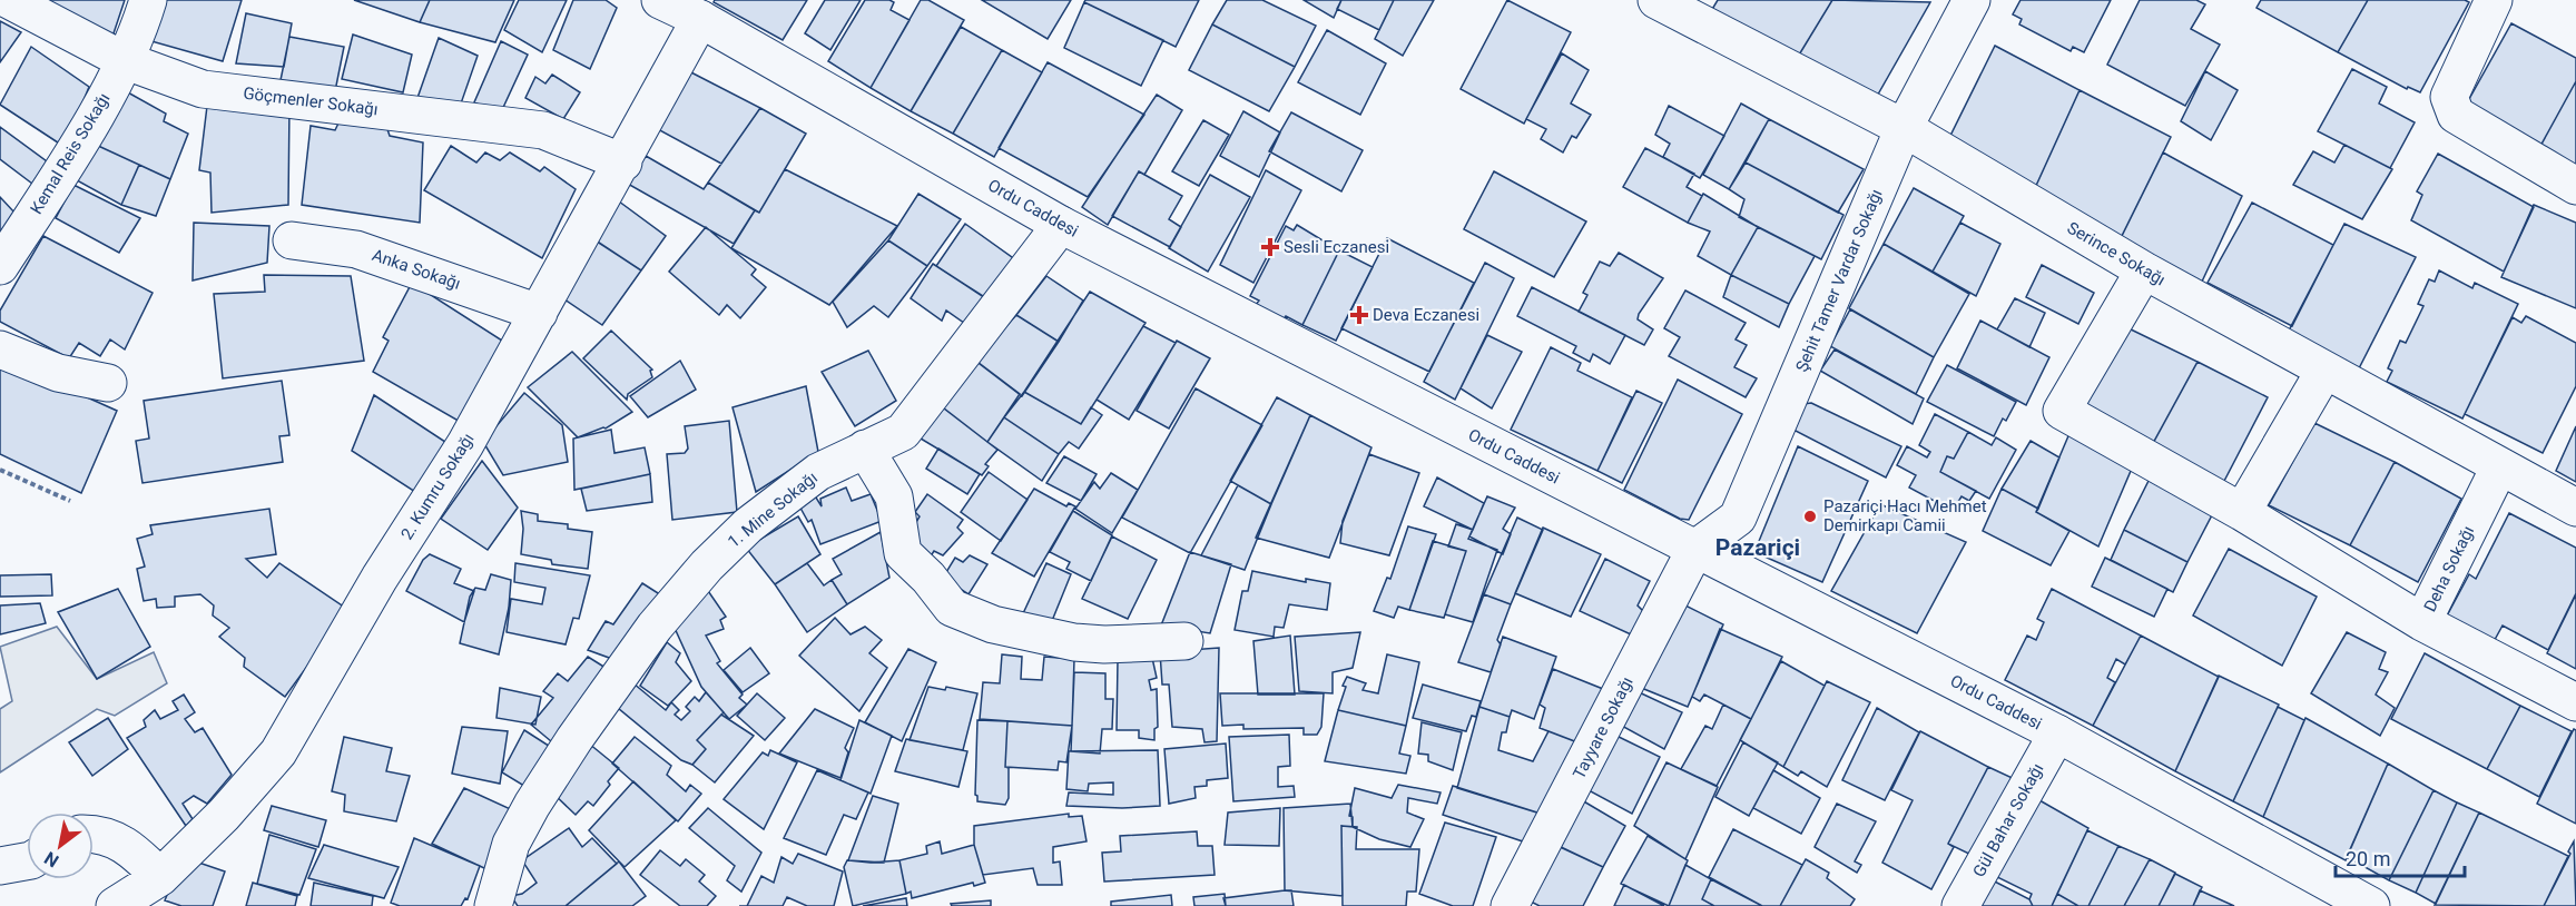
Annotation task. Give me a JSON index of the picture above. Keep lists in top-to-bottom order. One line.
{"streets":{"street":["Göçmenler Sokağı","Kemal Reis Sokağı","Ordu Caddesi","Serince Sokağı","Anka Sokağı","Şehit Tamer Vardar Sokağı","2. Kumru Sokağı","1. Mine Sokağı","Deha Sokağı","Tayyare Sokağı","Gül Bahar Sokağı"]},"crossings":[["Göçmenler Sokağı","Kemal Reis Sokağı"],["Göçmenler Sokağı","2. Kumru Sokağı"],["Ordu Caddesi","Şehit Tamer Vardar Sokağı"],["Ordu Caddesi","2. Kumru Sokağı"],["Ordu Caddesi","1. Mine Sokağı"],["Ordu Caddesi","Tayyare Sokağı"],["Ordu Caddesi","Gül Bahar Sokağı"],["Serince Sokağı","Şehit Tamer Vardar Sokağı"],["Serince Sokağı","Deha Sokağı"],["Anka Sokağı","2. Kumru Sokağı"],["Şehit Tamer Vardar Sokağı","Tayyare Sokağı"]],"districts":["Pazariçi"],"places":{"health":["Sesli Eczanesi","Deva Eczanesi"],"other":["Pazariçi Hacı Mehmet Demirkapı Camii"]},"scale_bar":"20 m","north":"bottom left"}
